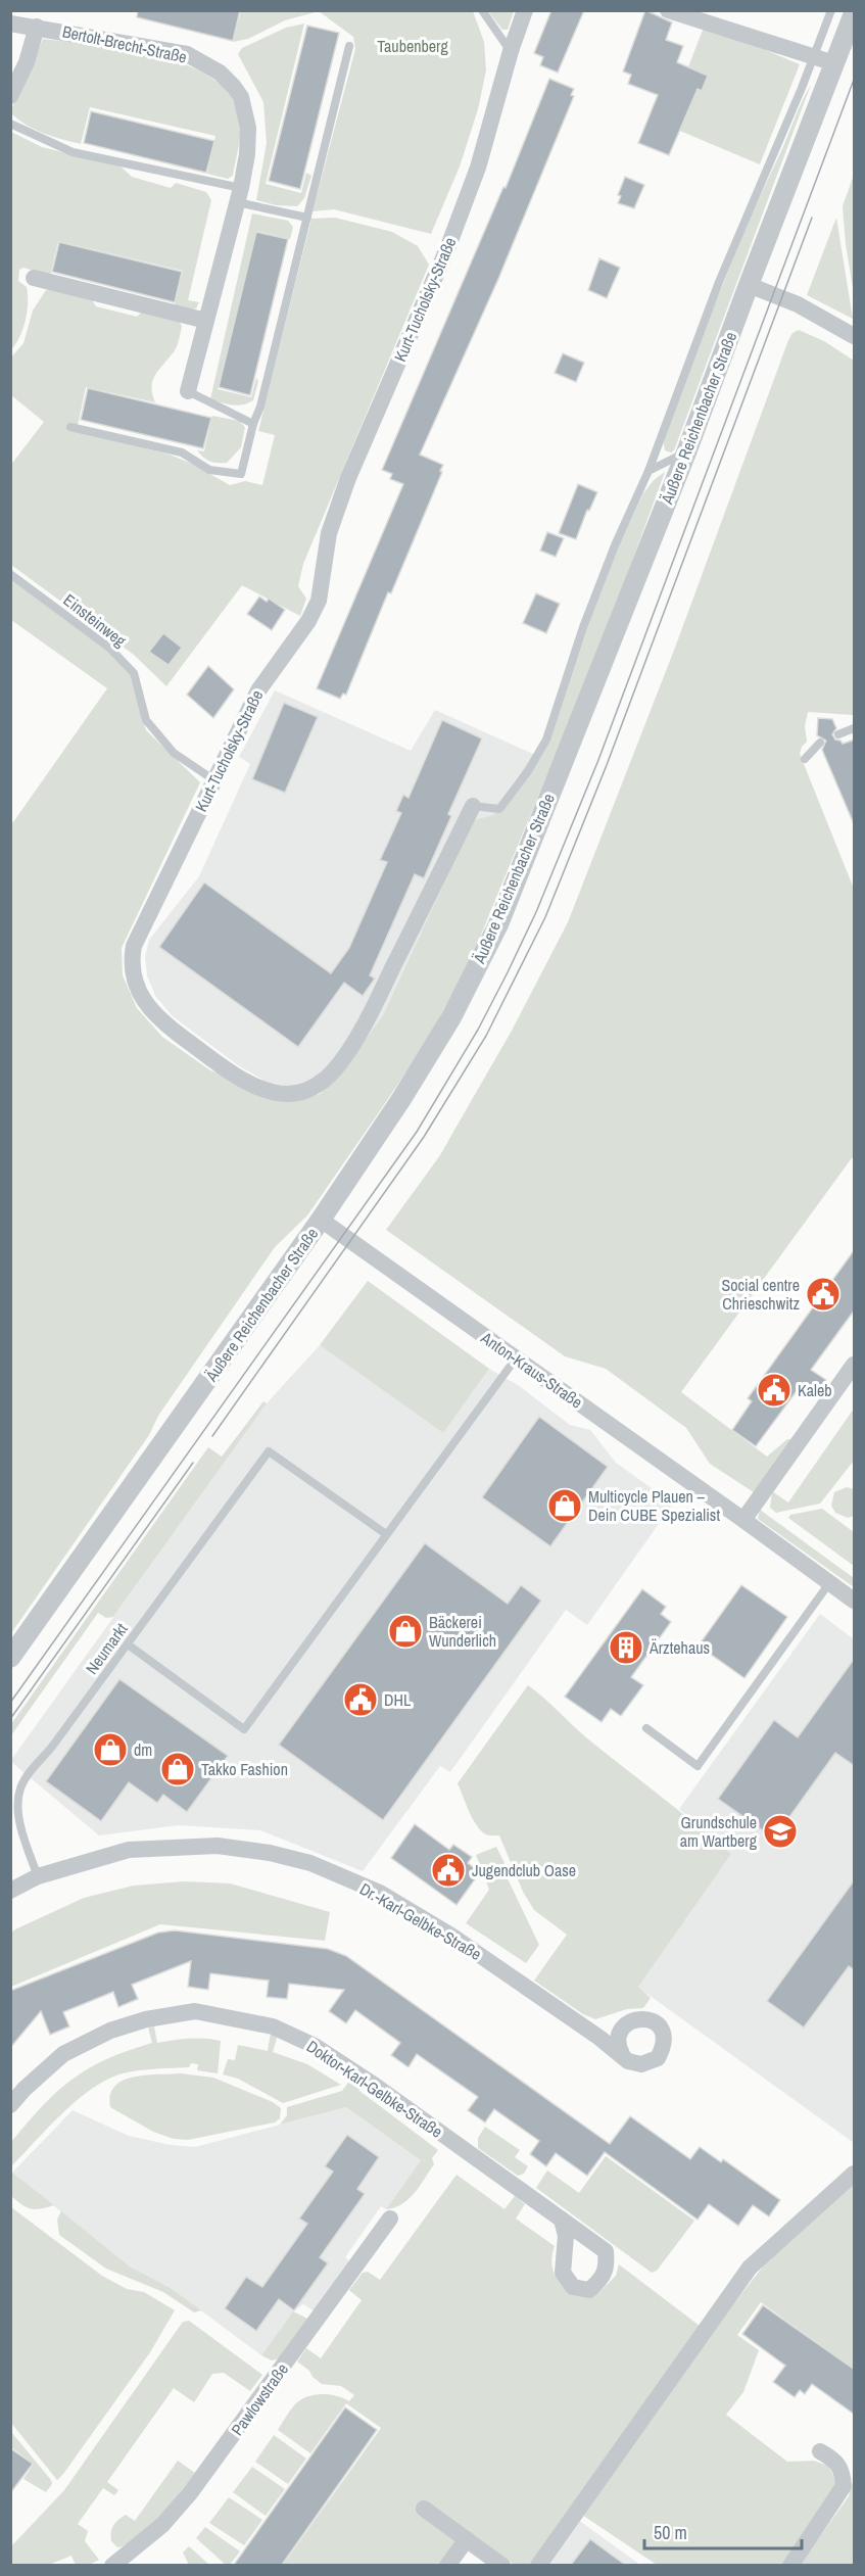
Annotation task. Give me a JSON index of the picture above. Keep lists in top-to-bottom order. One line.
{"streets":{"street":["Bertolt-Brecht-Straße","Kurt-Tucholsky-Straße","Äußere Reichenbacher Straße","Anton-Kraus-Straße","Dr.-Karl-Gelbke-Straße","Doktor-Karl-Gelbke-Straße","Pawlowstraße"],"lane":["Einsteinweg","Neumarkt"]},"crossings":[["Kurt-Tucholsky-Straße","Einsteinweg"],["Äußere Reichenbacher Straße","Anton-Kraus-Straße"],["Neumarkt","Dr.-Karl-Gelbke-Straße"]],"parks":["Taubenberg"],"places":{"public building":["Social centre Chrieschwitz","Kaleb","DHL","Jugendclub Oase"],"shop":["Multicycle Plauen – Dein CUBE Spezialist","Bäckerei Wunderlich","dm","Takko Fashion"],"building":["Ärztehaus"],"school or university":["Grundschule am Wartberg"]},"scale_bar":"50 m"}
